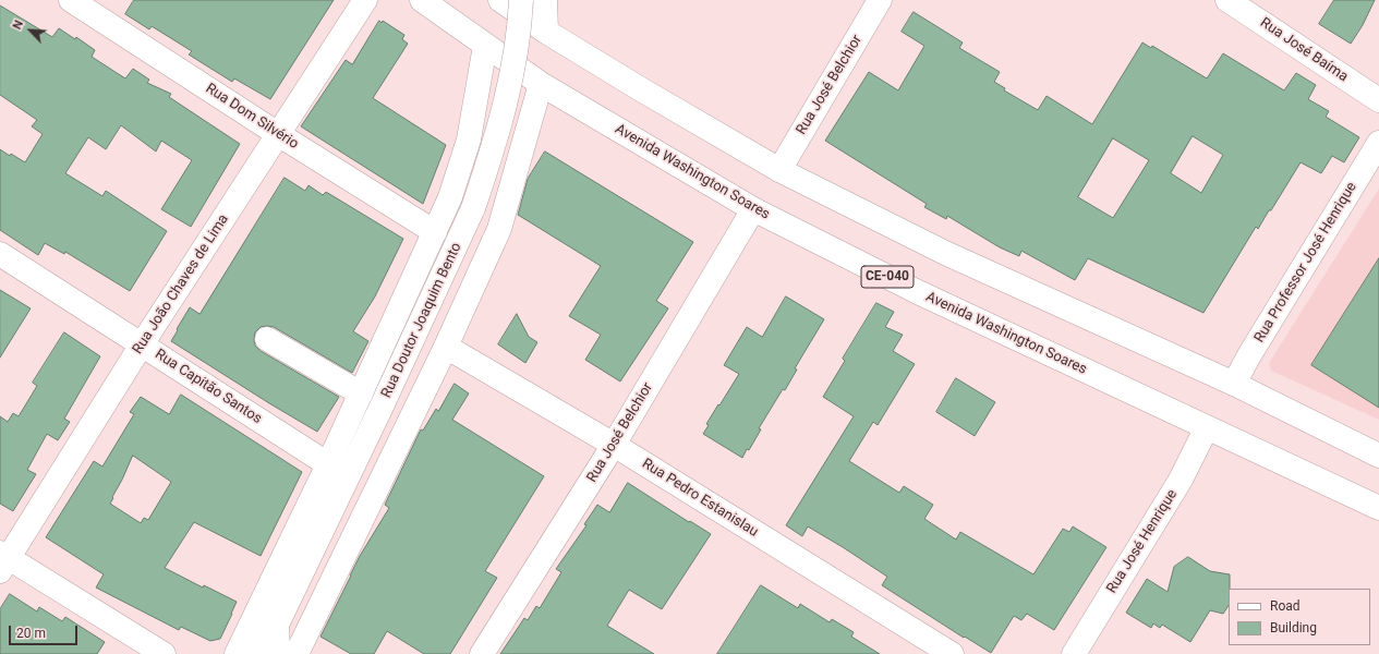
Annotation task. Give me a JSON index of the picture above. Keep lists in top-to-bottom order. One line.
{"streets":{"main road":["Rua José Baíma","Rua José Belchior","Rua Dom Silvério","Avenida Washington Soares","Rua Professor José Henrique","CE-040","Rua João Chaves de Lima","Rua Doutor Joaquim Bento","Rua Capitão Santos","Rua Pedro Estanislau","Rua José Henrique"]},"crossings":[["Rua José Belchior","Avenida Washington Soares"],["Rua José Belchior","Rua Pedro Estanislau"],["Rua Dom Silvério","Rua João Chaves de Lima"],["Avenida Washington Soares","Rua José Henrique"],["Rua João Chaves de Lima","Rua Capitão Santos"]],"legend":["Road","Building"],"scale_bar":"20 m","north":"top left"}
